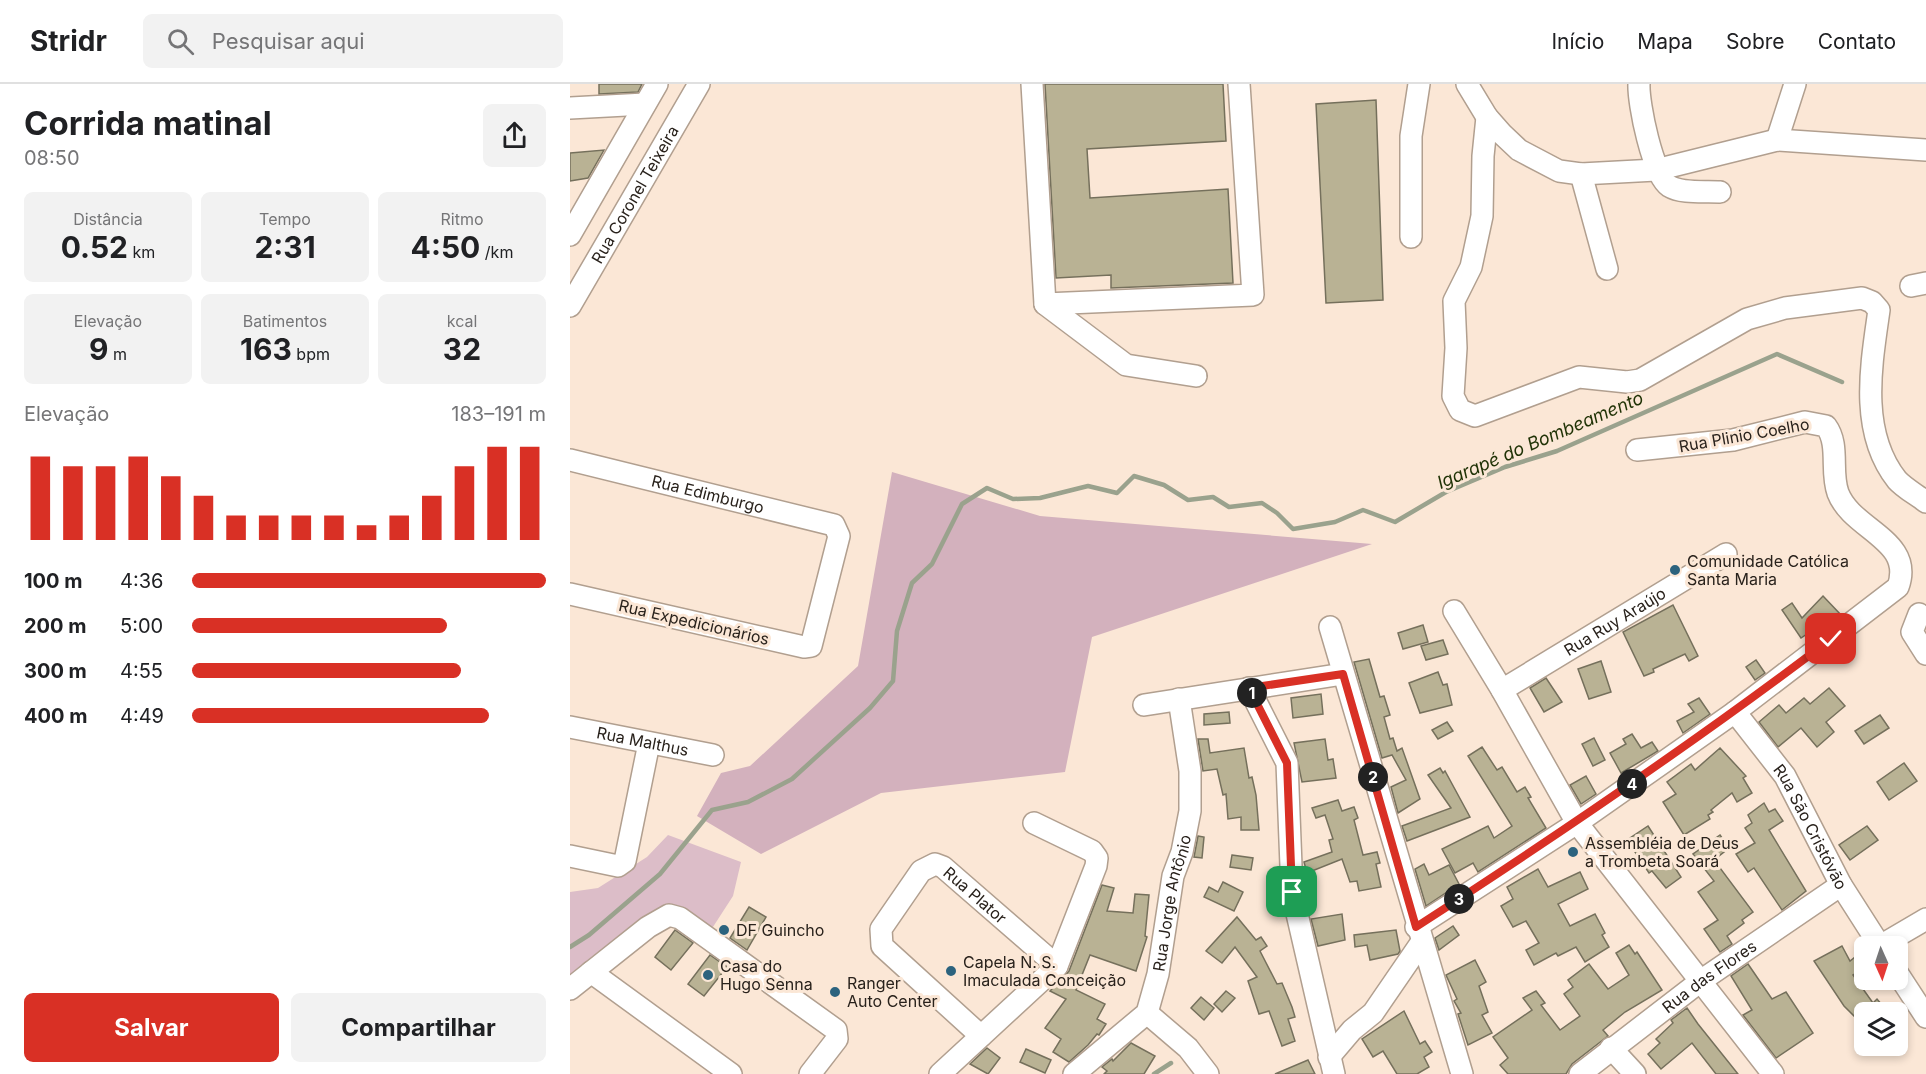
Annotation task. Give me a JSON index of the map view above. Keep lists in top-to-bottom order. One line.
{"streets":{"street":["Rua Coronel Teixeira","Rua Plinio Coelho","Rua Edimburgo","Rua Expedicionários","Rua Ruy Araújo","Rua Malthus","Rua São Cristóvão","Rua Plator","Rua Jorge Antônio","Rua das Flores"]},"crossings":[["Rua Plinio Coelho","Rua São Cristóvão"],["Rua Edimburgo","Rua Expedicionários"],["Rua São Cristóvão","Rua das Flores"]],"water":["Igarapé do Bombeamento"],"places":["Comunidade Católica Santa Maria","Assembléia de Deus a Trombeta Soará","DF Guincho","Capela N. S. Imaculada Conceição","Casa do Hugo Senna","Ranger Auto Center"],"north":"bottom","page":{"header":"Stridr","search":"Pesquisar aqui","nav":["Início","Mapa","Sobre","Contato"],"heading":["Corrida matinal","08:50"],"stats":[["Distância","0.52 km"],["Tempo","2:31"],["Ritmo","4:50 /km"],["Elevação","9 m"],["Batimentos","163 bpm"],["kcal","32"]],"chart":["Elevação","183–191 m"],"list":[{"name":"100 m","note":"4:36"},{"name":"200 m","note":"5:00"},{"name":"300 m","note":"4:55"},{"name":"400 m","note":"4:49"}],"pins":["1","2","4","3"],"buttons":["Salvar","Compartilhar"]}}
